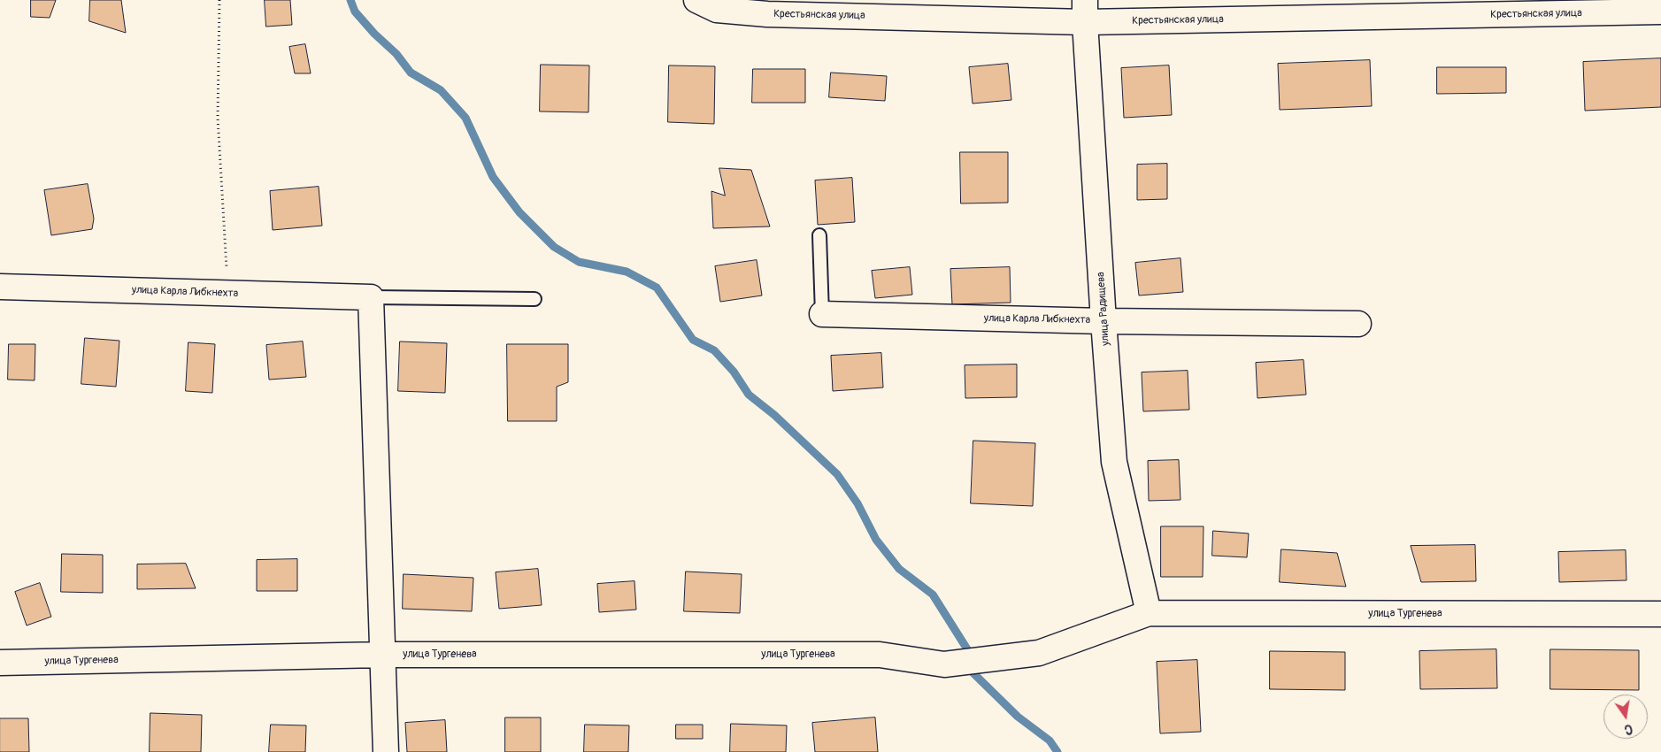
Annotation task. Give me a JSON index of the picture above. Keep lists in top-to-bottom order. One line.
{"streets":{"street":["Крестьянская улица","улица Карла Либкнехта","улица Радищева","улица Тургенева"]},"crossings":[["Крестьянская улица","улица Радищева"],["улица Карла Либкнехта","улица Радищева"],["улица Радищева","улица Тургенева"]],"north":"bottom"}
